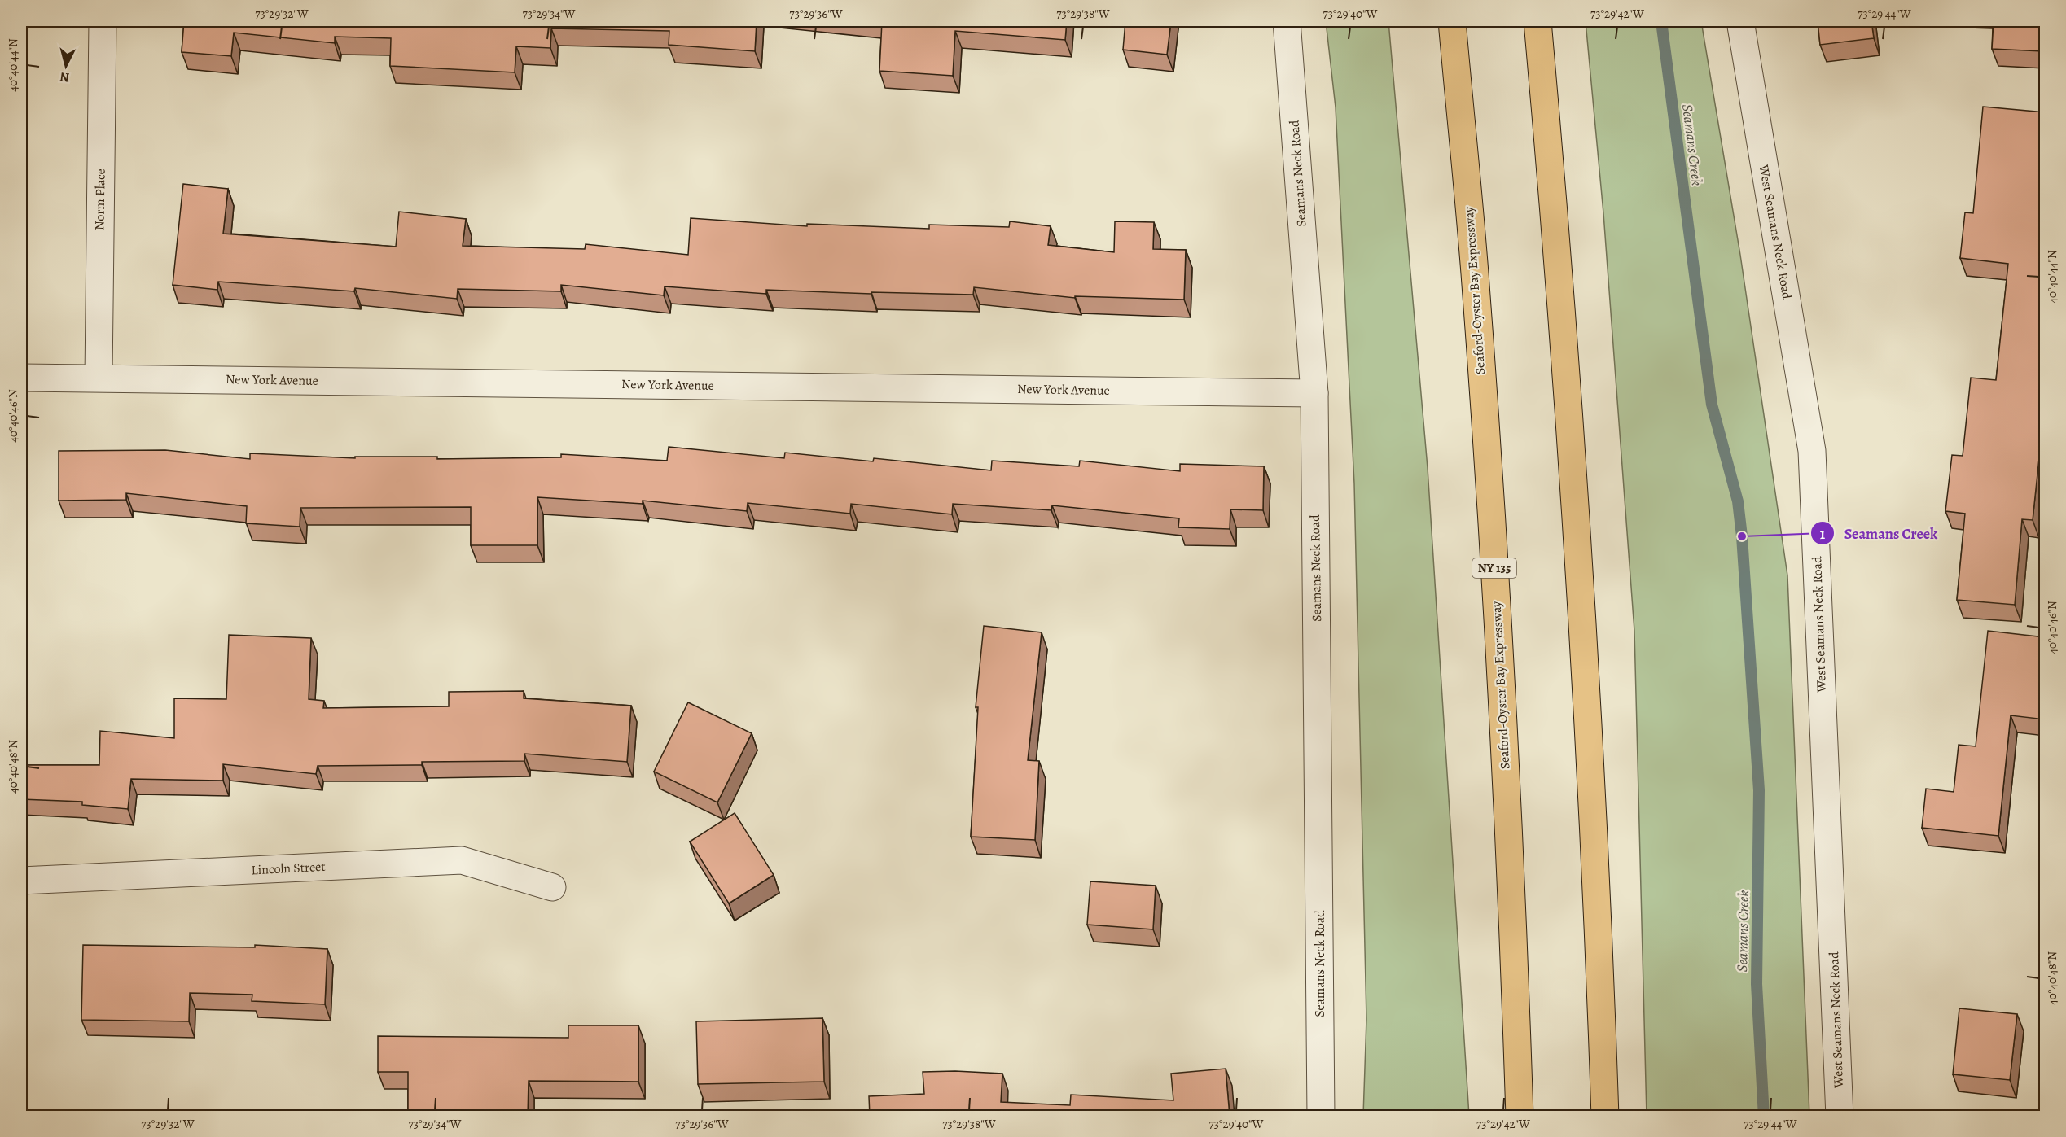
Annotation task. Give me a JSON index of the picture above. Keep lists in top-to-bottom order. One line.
{"streets":{"highway":["Seaford-Oyster Bay Expressway","NY 135"],"street":["Seamans Neck Road","Norm Place","West Seamans Neck Road","New York Avenue","Lincoln Street"]},"crossings":[["Seamans Neck Road","New York Avenue"],["Norm Place","New York Avenue"]],"water":["Seamans Creek"],"places":["Seamans Creek"],"north":"bottom","coordinates":["73°29'32\"W","73°29'34\"W","73°29'36\"W","73°29'38\"W","73°29'40\"W","73°29'42\"W","73°29'44\"W","40°40'44\"N","40°40'46\"N","40°40'48\"N"]}
